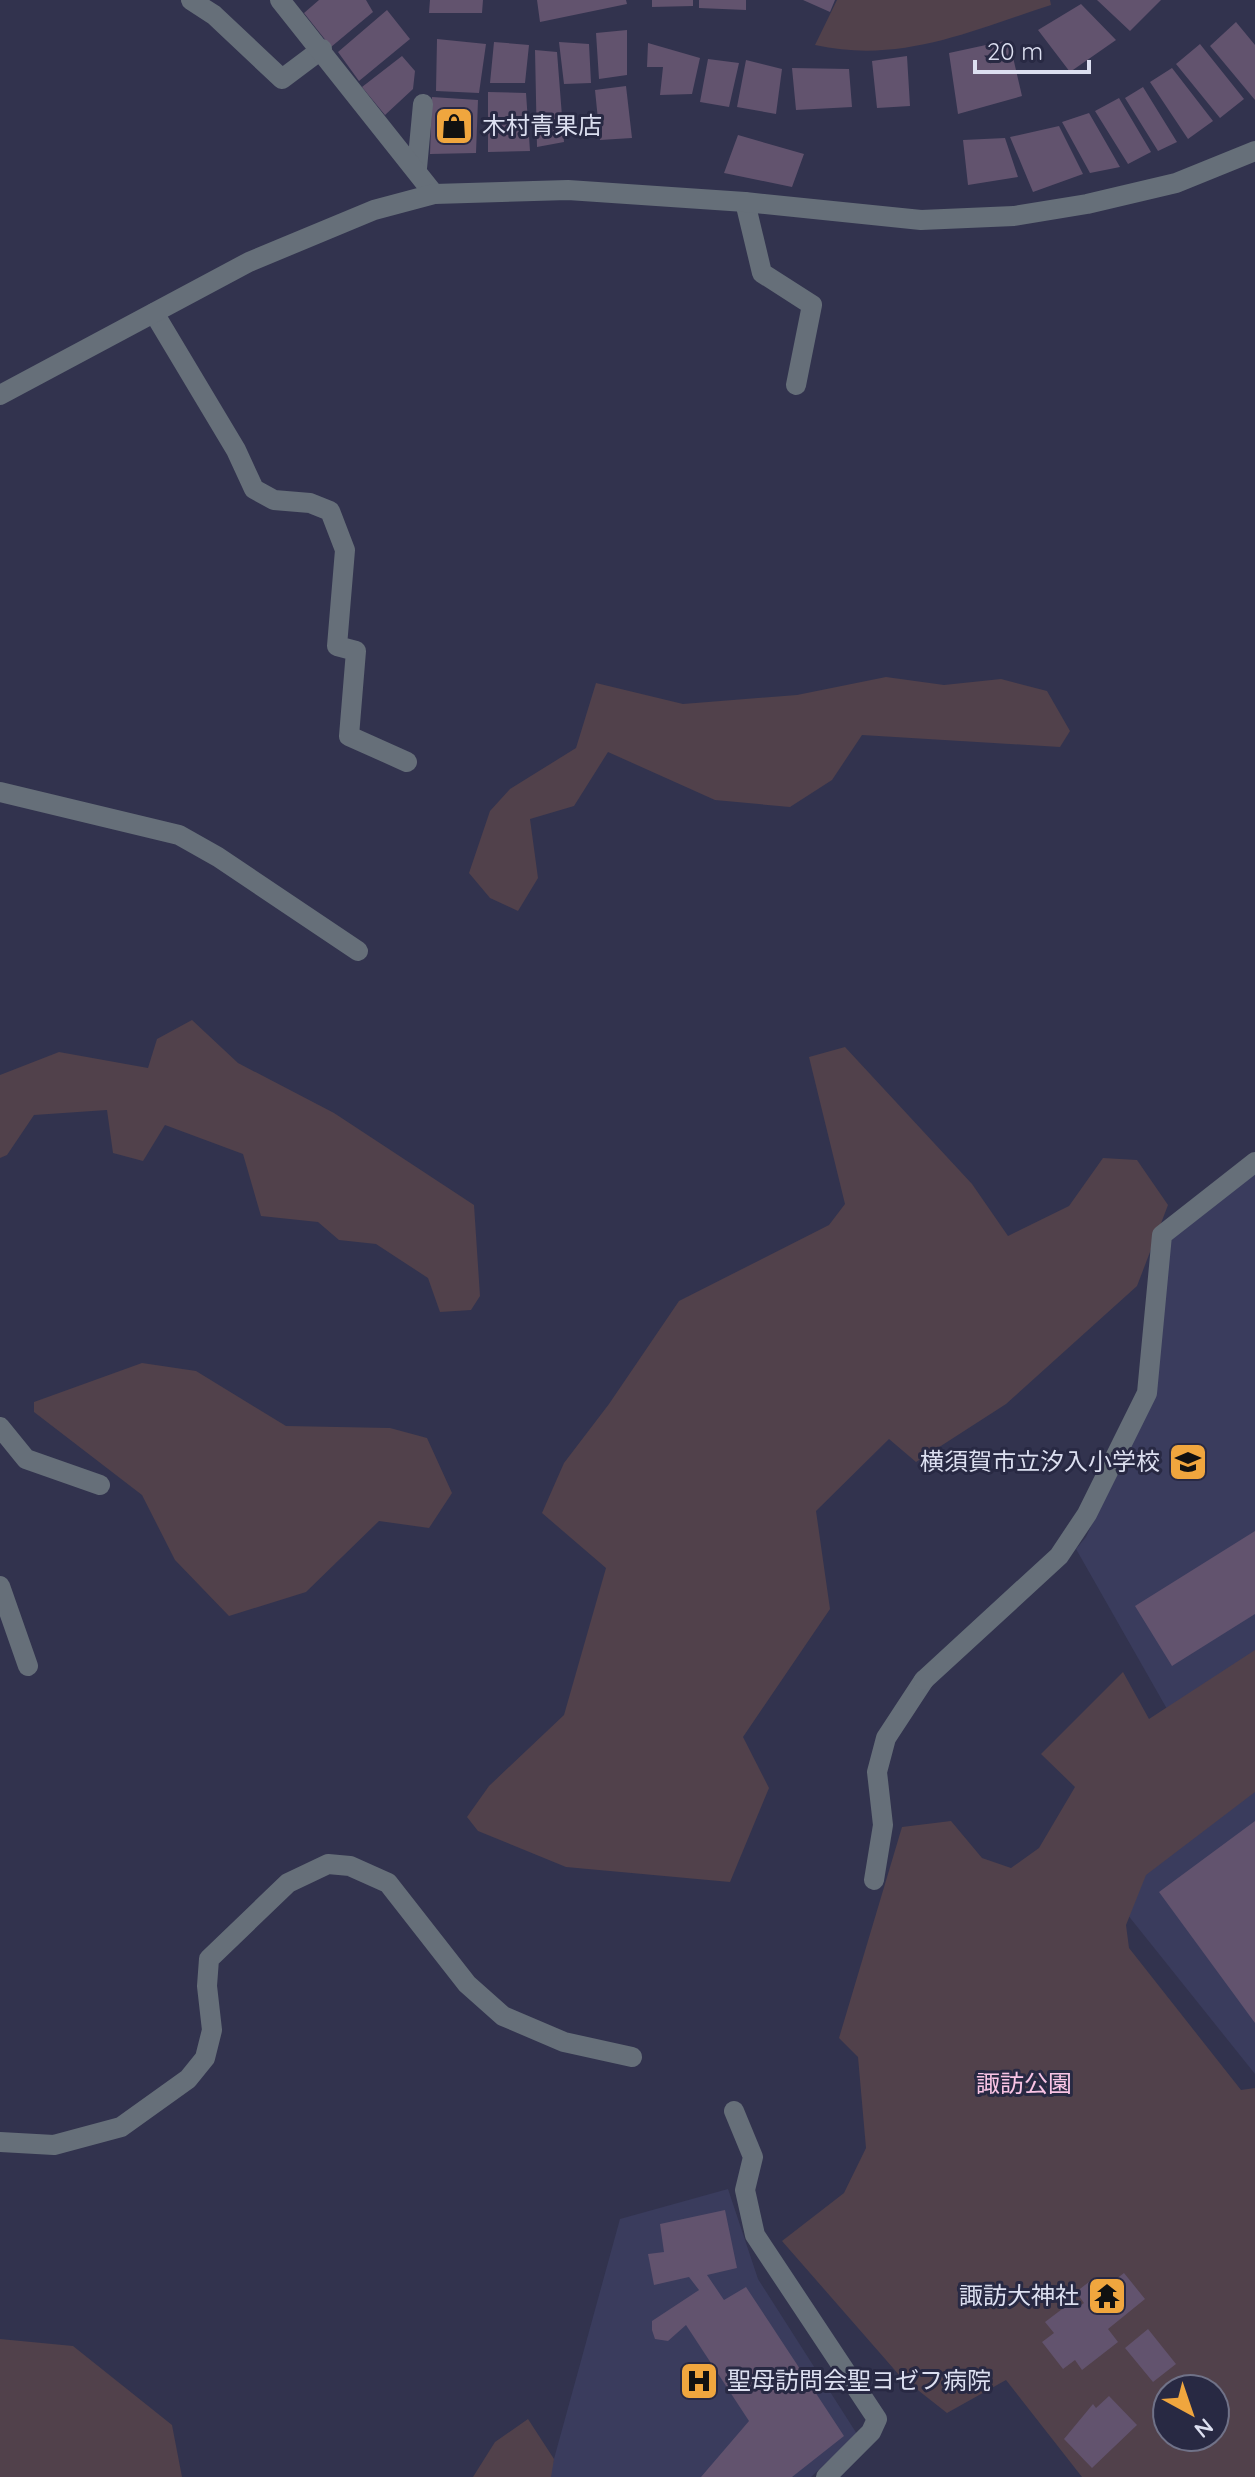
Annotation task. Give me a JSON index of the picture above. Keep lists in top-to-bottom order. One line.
{"parks":["諏訪公園"],"places":{"shop":["木村青果店"],"school or university":["横須賀市立汐入小学校"],"temple":["諏訪大神社"],"hospital":["聖母訪問会聖ヨゼフ病院"]},"scale_bar":"20 m","north":"bottom right"}
